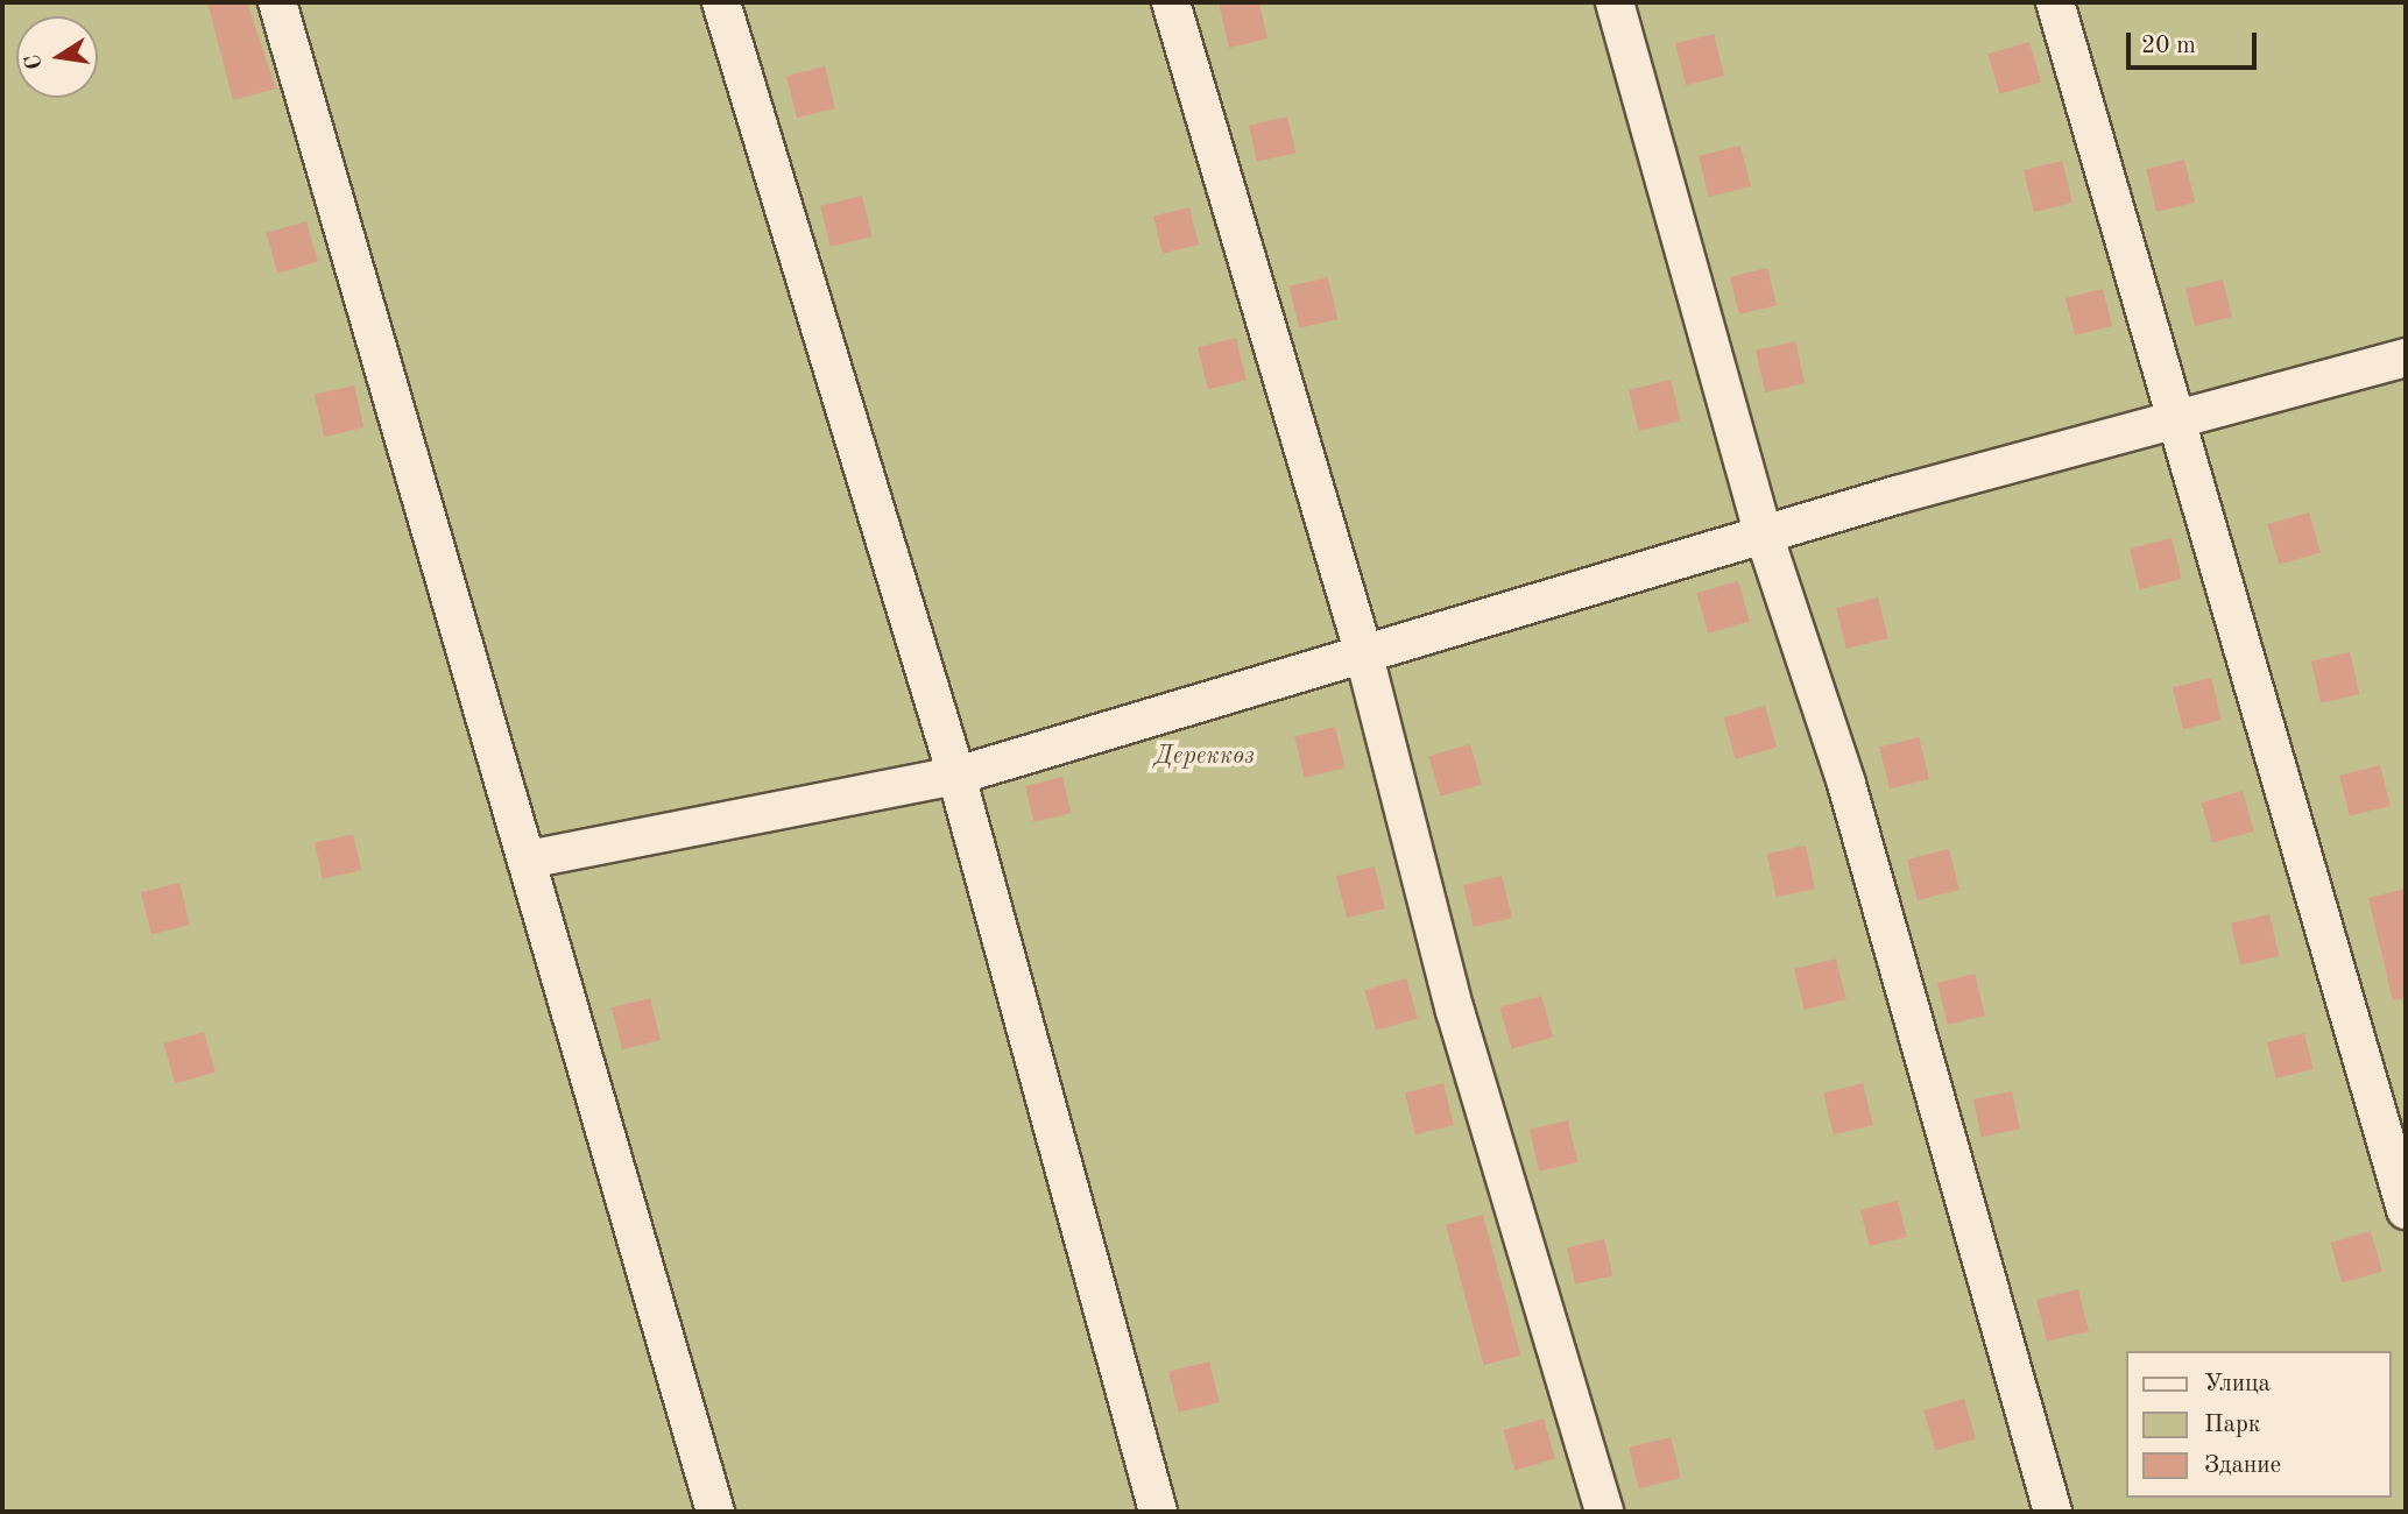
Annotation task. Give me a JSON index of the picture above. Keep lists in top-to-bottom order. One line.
{"parks":["Дереккөз"],"legend":["Улица","Парк","Здание"],"scale_bar":"20 m","north":"left"}
